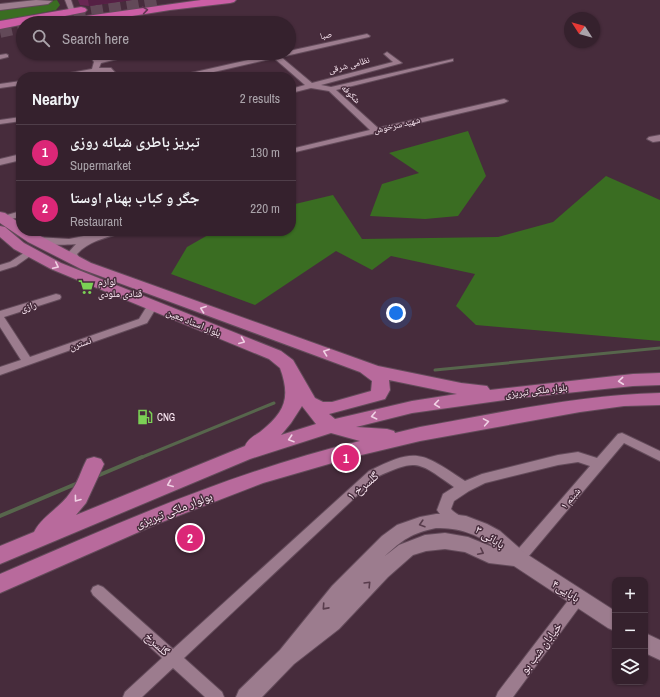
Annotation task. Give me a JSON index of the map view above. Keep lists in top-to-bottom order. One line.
{"streets":{"main road":["بلوار استاد معین","بلوار ملکى تبریزى","بولوار ملکی تبریزی","بابائی ۳","بابایی۴"],"street":["صبا","نظامی شرقی","شکوفه","شهید سرخوش","رازی","نسترن","گلسرخ ۱","شبنم ۱","گلسرخ","خیابان شب بو"]},"crossings":[["نظامی شرقی","شکوفه"],["شکوفه","شهید سرخوش"],["بلوار استاد معین","نسترن"],["گلسرخ ۱","گلسرخ"],["شبنم ۱","بابائی ۳"],["شبنم ۱","بابایی۴"],["بابائی ۳","بابایی۴"],["بابایی۴","خیابان شب بو"]],"places":{"supermarket":["لوازم قنادی ملودی"],"fuel station":["CNG"]},"north":"top left","page":{"search":"Search here","heading":["Nearby","2 results"],"list":[{"mark":"1","name":"تبریز باطری شبانه روزی","note":"Supermarket","value":"130 m"},{"mark":"2","name":"جگر و کباب بهنام اوستا","note":"Restaurant","value":"220 m"}],"pins":["1","2"],"map_buttons":["+","−"]}}
